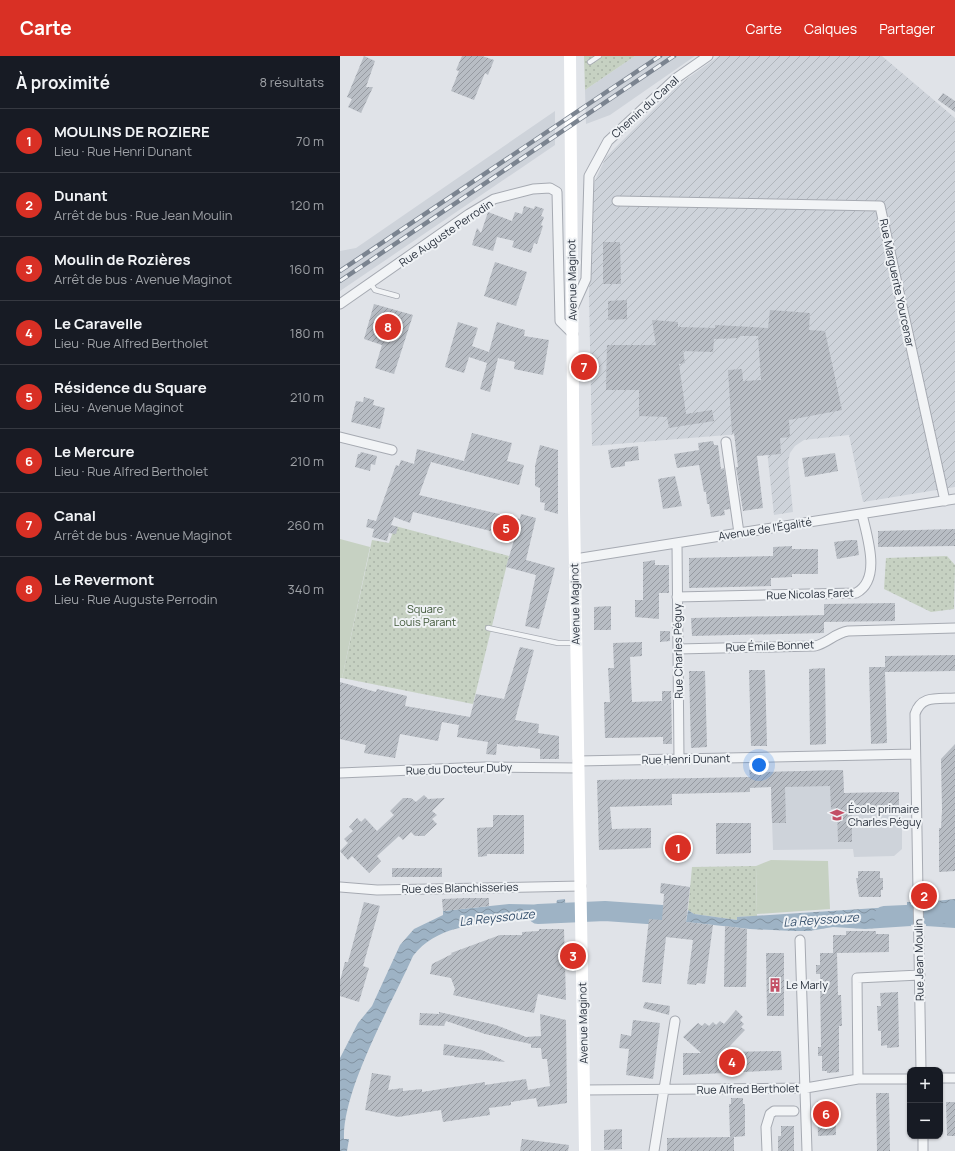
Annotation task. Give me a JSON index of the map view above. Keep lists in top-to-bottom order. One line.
{"streets":{"main road":["Avenue Maginot"],"street":["Chemin du Canal","Rue Auguste Perrodin","Rue Marguerite Yourcenar","Avenue de l'Égalité","Rue Nicolas Faret","Rue Émile Bonnet","Rue Charles Péguy","Rue Henri Dunant","Rue du Docteur Duby","Rue des Blanchisseries","Rue Jean Moulin","Rue Alfred Bertholet"]},"crossings":[["Chemin du Canal","Avenue Maginot"],["Rue Auguste Perrodin","Avenue Maginot"],["Avenue Maginot","Avenue de l'Égalité"],["Avenue Maginot","Rue Henri Dunant"],["Avenue Maginot","Rue du Docteur Duby"],["Avenue Maginot","Rue des Blanchisseries"],["Avenue Maginot","Rue Alfred Bertholet"],["Rue Marguerite Yourcenar","Avenue de l'Égalité"],["Avenue de l'Égalité","Rue Nicolas Faret"],["Avenue de l'Égalité","Rue Charles Péguy"],["Rue Nicolas Faret","Rue Charles Péguy"],["Rue Émile Bonnet","Rue Charles Péguy"],["Rue Charles Péguy","Rue Henri Dunant"],["Rue Henri Dunant","Rue du Docteur Duby"],["Rue Henri Dunant","Rue Jean Moulin"]],"water":["La Reyssouze"],"parks":["Square Louis Parant"],"places":{"school or university":["École primaire Charles Péguy"],"building":["Le Marly"]},"page":{"header":"Carte","nav":["Carte","Calques","Partager"],"heading":["À proximité","8 résultats"],"list":[{"mark":"1","name":"MOULINS DE ROZIERE","note":"Lieu · Rue Henri Dunant","value":"70 m"},{"mark":"2","name":"Dunant","note":"Arrêt de bus · Rue Jean Moulin","value":"120 m"},{"mark":"3","name":"Moulin de Rozières","note":"Arrêt de bus · Avenue Maginot","value":"160 m"},{"mark":"4","name":"Le Caravelle","note":"Lieu · Rue Alfred Bertholet","value":"180 m"},{"mark":"5","name":"Résidence du Square","note":"Lieu · Avenue Maginot","value":"210 m"},{"mark":"6","name":"Le Mercure","note":"Lieu · Rue Alfred Bertholet","value":"210 m"},{"mark":"7","name":"Canal","note":"Arrêt de bus · Avenue Maginot","value":"260 m"},{"mark":"8","name":"Le Revermont","note":"Lieu · Rue Auguste Perrodin","value":"340 m"}],"pins":["8","7","5","1","2","3","4","6"],"map_buttons":["+","−"]}}
